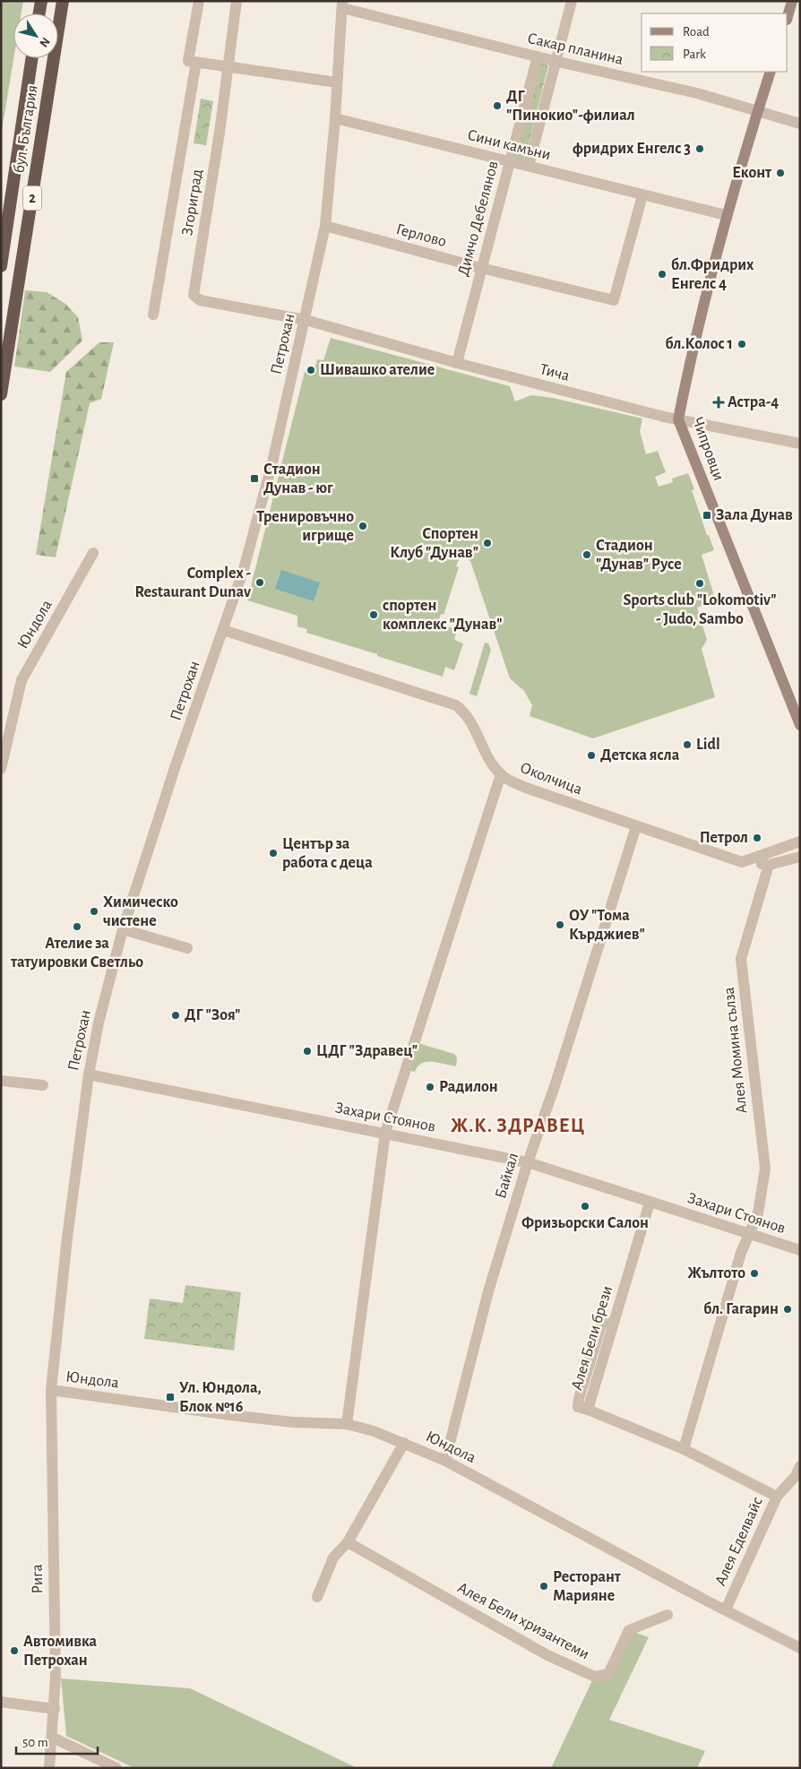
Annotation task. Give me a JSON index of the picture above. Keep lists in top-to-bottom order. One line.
{"streets":{"highway":["бул. България","2"],"main road":["Чипровци"],"street":["Сакар планина","Сини камъни","Згориград","Димчо Дебелянов","Герлово","Петрохан","Тича","Юндола","Околчица","Алея Момина сълза","Захари Стоянов","Байкал","Алея Бели брези","Алея Еделвайс","Рига","Алея Бели хризантеми"]},"crossings":[["Сакар планина","Димчо Дебелянов"],["Сакар планина","Петрохан"],["Сакар планина","Чипровци"],["Сини камъни","Димчо Дебелянов"],["Сини камъни","Герлово"],["Сини камъни","Петрохан"],["Сини камъни","Чипровци"],["Згориград","Петрохан"],["Згориград","Тича"],["Димчо Дебелянов","Герлово"],["Димчо Дебелянов","Тича"],["Герлово","Петрохан"],["Петрохан","Тича"],["Петрохан","Юндола"],["Петрохан","Околчица"],["Петрохан","Захари Стоянов"],["Петрохан","Рига"],["Тича","Чипровци"],["Юндола","Байкал"],["Юндола","Алея Еделвайс"],["Юндола","Рига"],["Околчица","Алея Момина сълза"],["Околчица","Байкал"],["Алея Момина сълза","Захари Стоянов"],["Захари Стоянов","Байкал"],["Захари Стоянов","Алея Бели брези"],["Алея Бели брези","Алея Еделвайс"]],"districts":["Ж.К. ЗДРАВЕЦ"],"places":{"other":["ДГ \"Пинокио\"-филиал","фридрих Енгелс 3","Еконт","бл.Фридрих Енгелс 4","бл.Колос 1","Шивашко ателие","Тренировъчно игрище","Спортен Клуб \"Дунав\"","Стадион \"Дунав\" Русе","Complex - Restaurant Dunav","Sports club \"Lokomotiv\" - Judo, Sambo","спортен комплекс \"Дунав\"","Lidl","Детска ясла","Петрол","Център за работа с деца","Химическо чистене","ОУ \"Тома Кърджиев\"","Ателие за татуировки Светльо","ДГ \"Зоя\"","ЦДГ \"Здравец\"","Радилон","Фризьорски Салон","Жълтото","бл. Гагарин","Ресторант Марияне","Автомивка Петрохан"],"health":["Астра-4"],"transit":["Стадион Дунав - юг","Зала Дунав","Ул. Юндола, Блок №16"]},"legend":["Road","Park"],"scale_bar":"50 m","north":"bottom right"}
